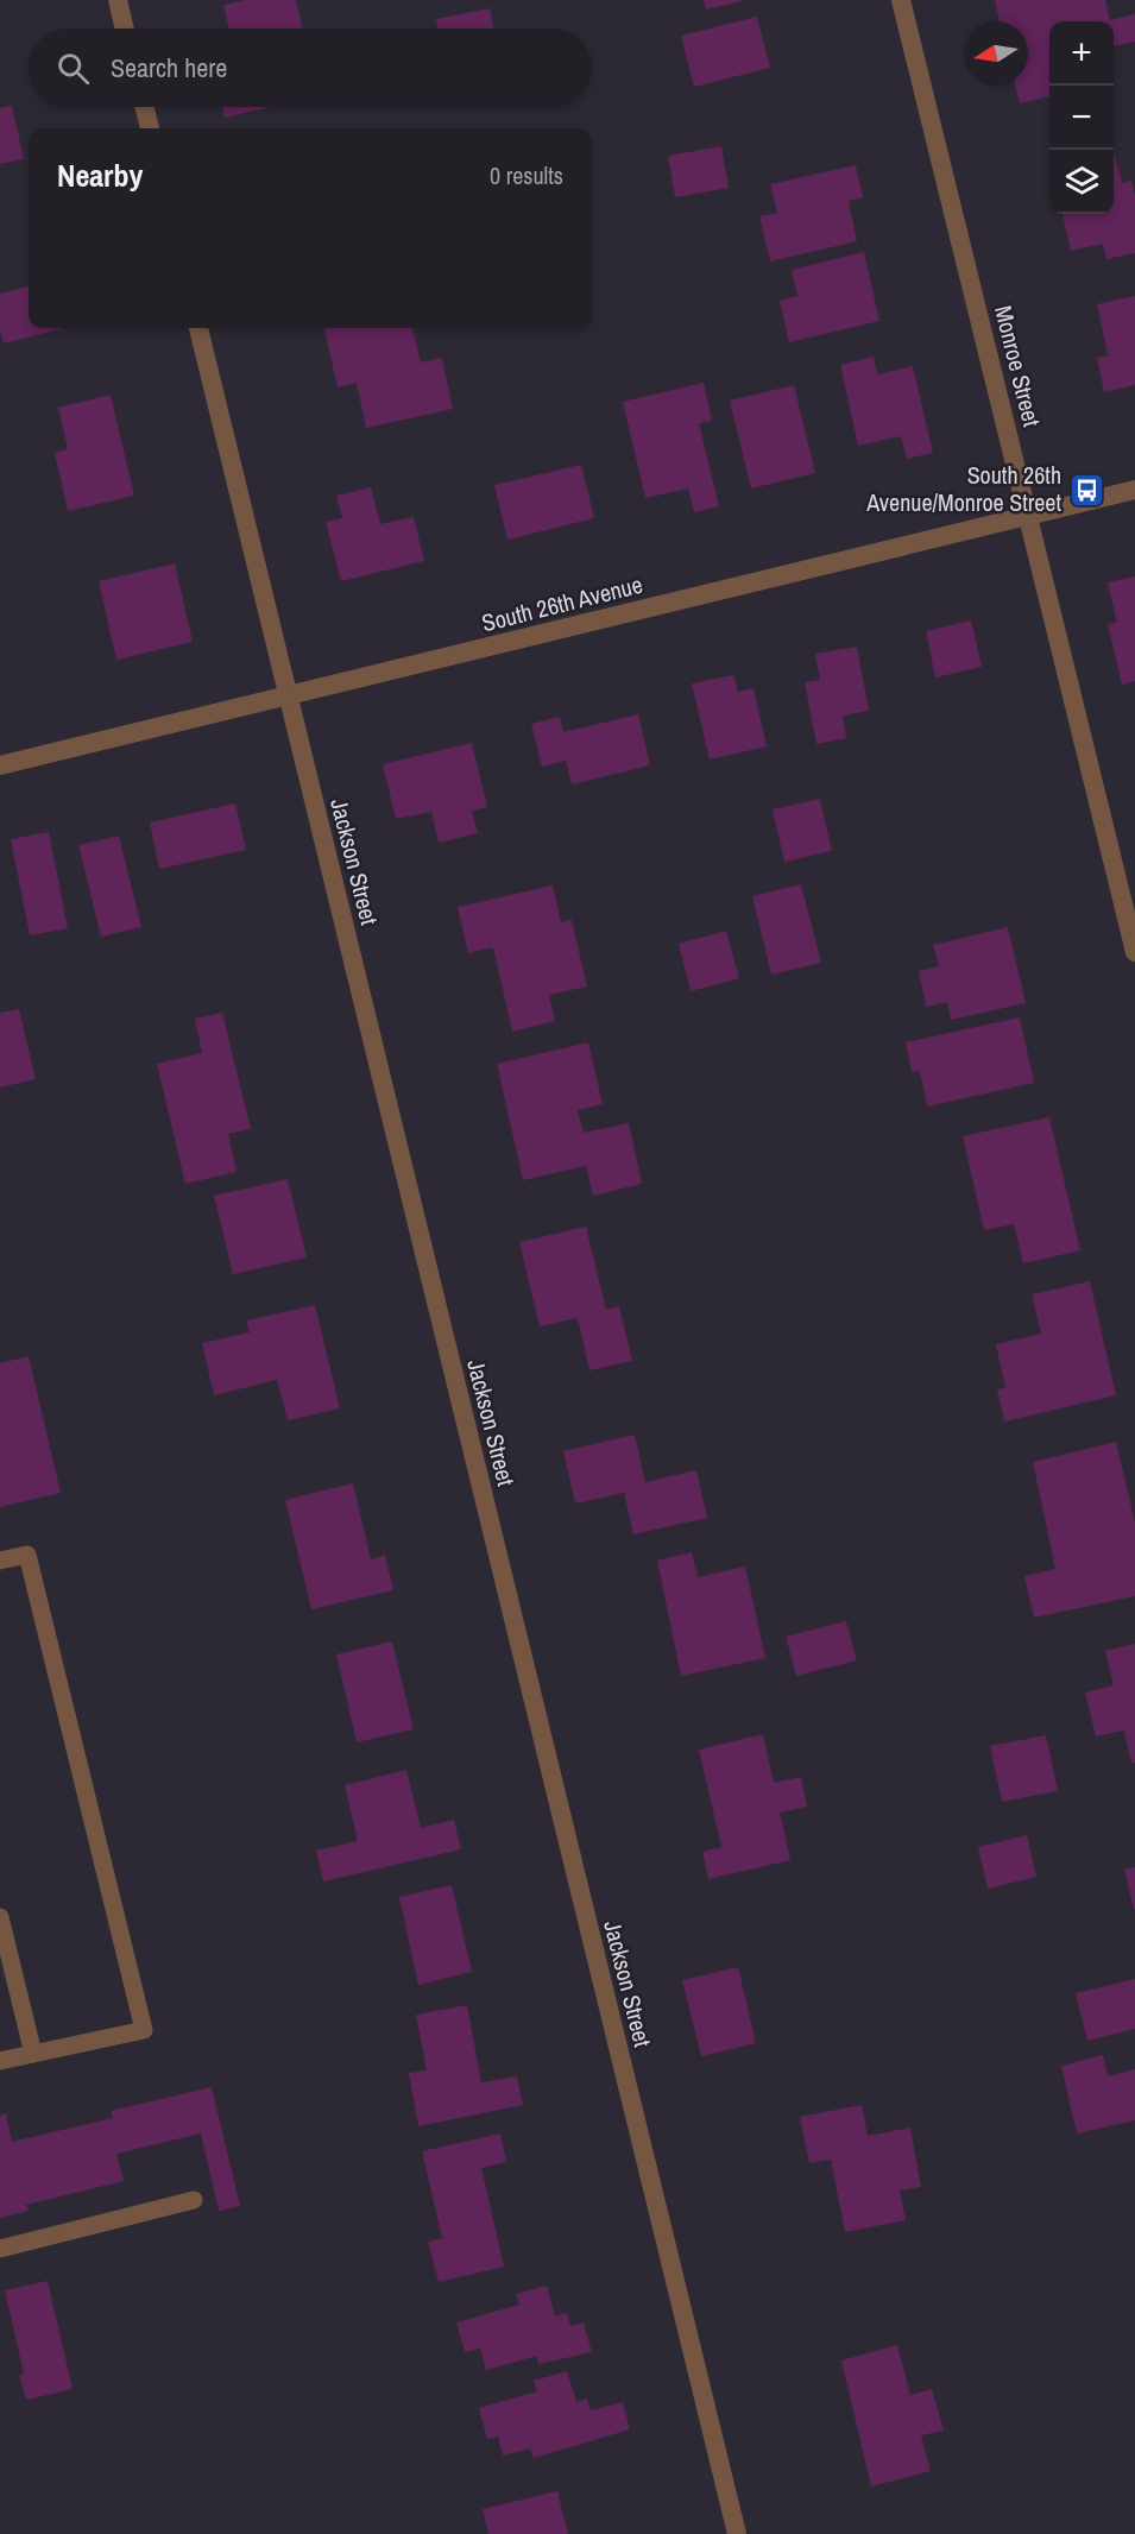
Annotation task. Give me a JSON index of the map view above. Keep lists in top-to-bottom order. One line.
{"streets":{"street":["Monroe Street","South 26th Avenue","Jackson Street"]},"crossings":[["Monroe Street","South 26th Avenue"],["South 26th Avenue","Jackson Street"]],"places":{"bus stop":["South 26th Avenue/Monroe Street"]},"north":"left","page":{"map_buttons":["+","−"],"search":"Search here","heading":["Nearby","0 results"]}}
